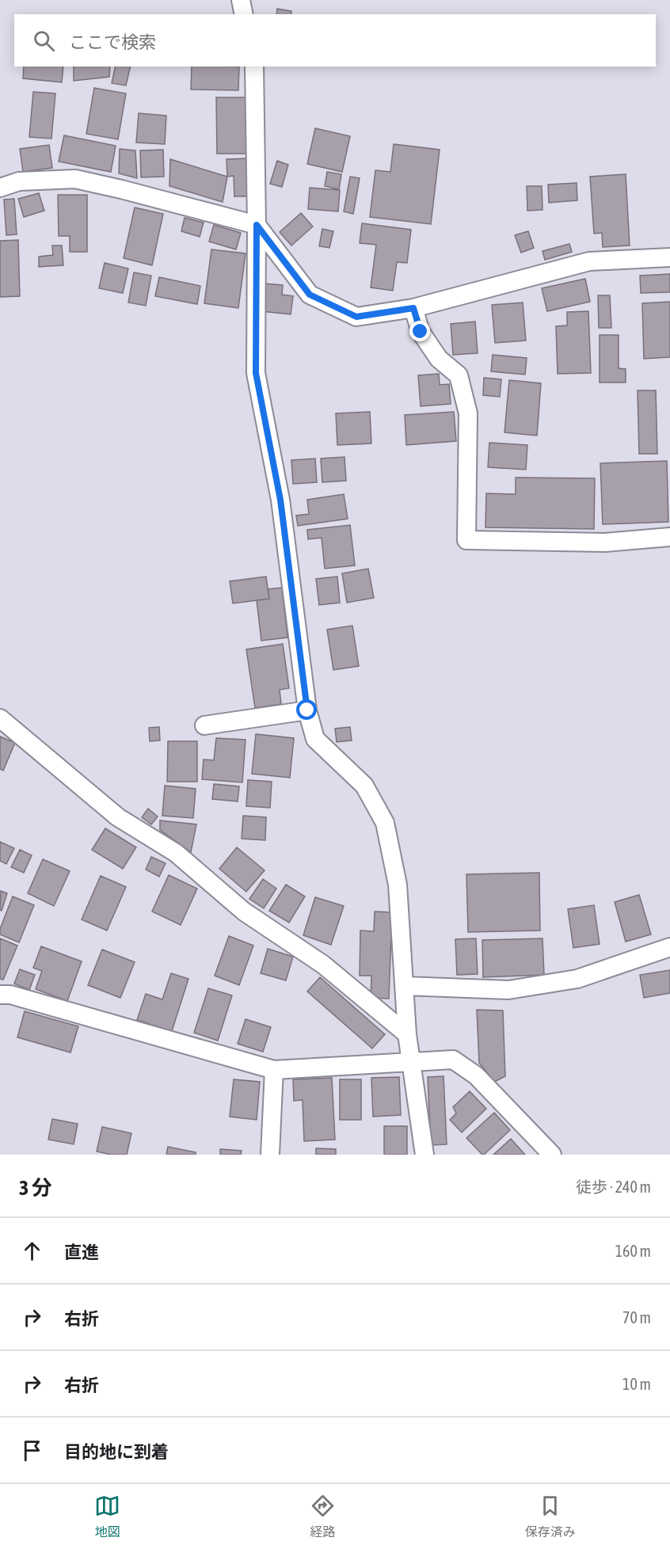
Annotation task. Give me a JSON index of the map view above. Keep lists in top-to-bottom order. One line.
{"page":{"search":"ここで検索","heading":["3 分","徒歩 · 240 m"],"list":[["直進","160 m"],["右折","70 m"],["右折","10 m"],"目的地に到着"],"nav":["地図","経路","保存済み"]}}
